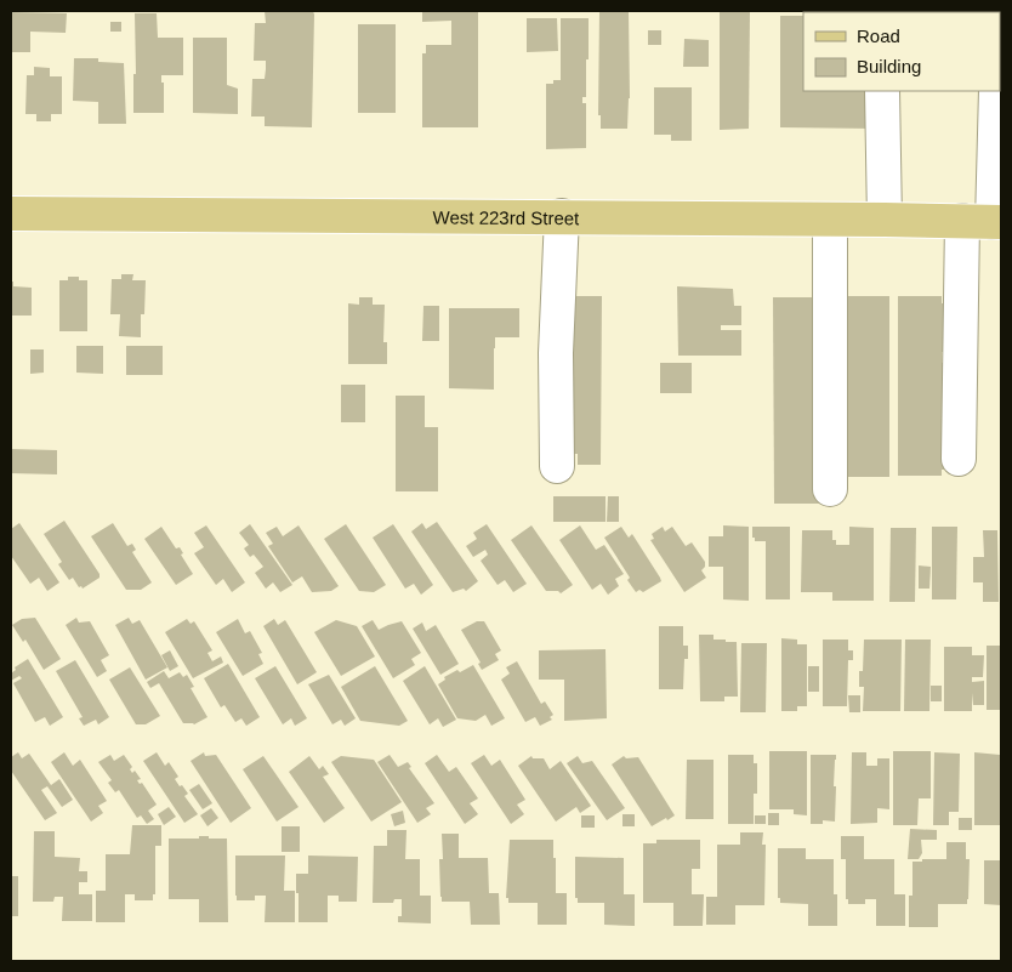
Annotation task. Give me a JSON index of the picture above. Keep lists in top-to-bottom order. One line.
{"streets":{"main road":["West 223rd Street"]},"legend":["Road","Building"]}
